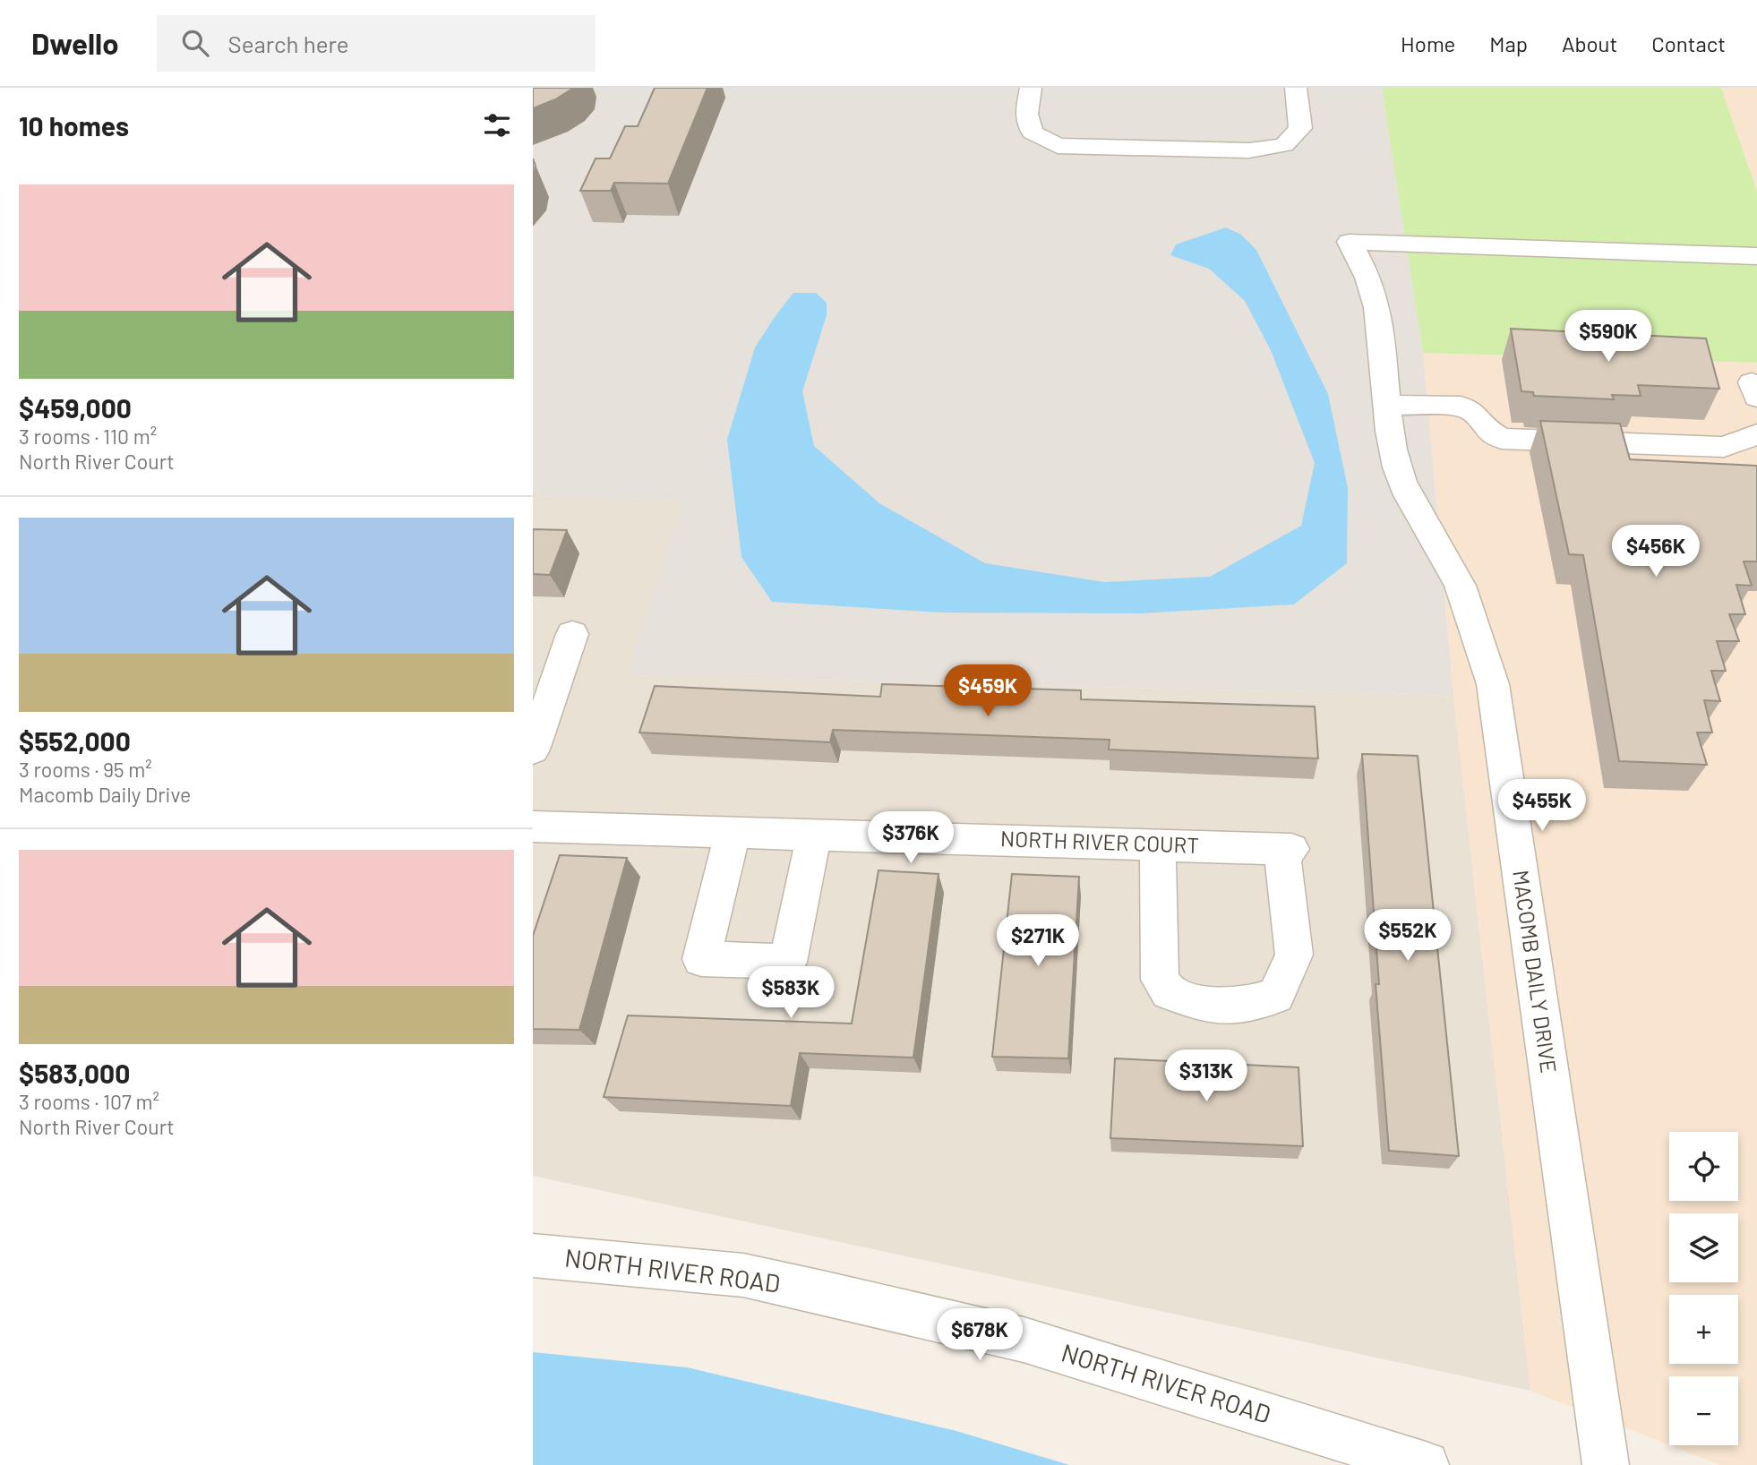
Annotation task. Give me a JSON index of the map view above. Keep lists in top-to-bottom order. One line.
{"streets":{"street":["NORTH RIVER COURT","MACOMB DAILY DRIVE","NORTH RIVER ROAD"]},"page":{"header":"Dwello","search":"Search here","nav":["Home","Map","About","Contact"],"heading":"10 homes","list":[{"name":"$459,000","note":"3 rooms · 110 m² · North River Court"},{"name":"$552,000","note":"3 rooms · 95 m² · Macomb Daily Drive"},{"name":"$583,000","note":"3 rooms · 107 m² · North River Court"}],"price":["$590K","$456K","$459K","$455K","$376K","$552K","$271K","$583K","$313K","$678K"],"map_buttons":["+","−"]}}
